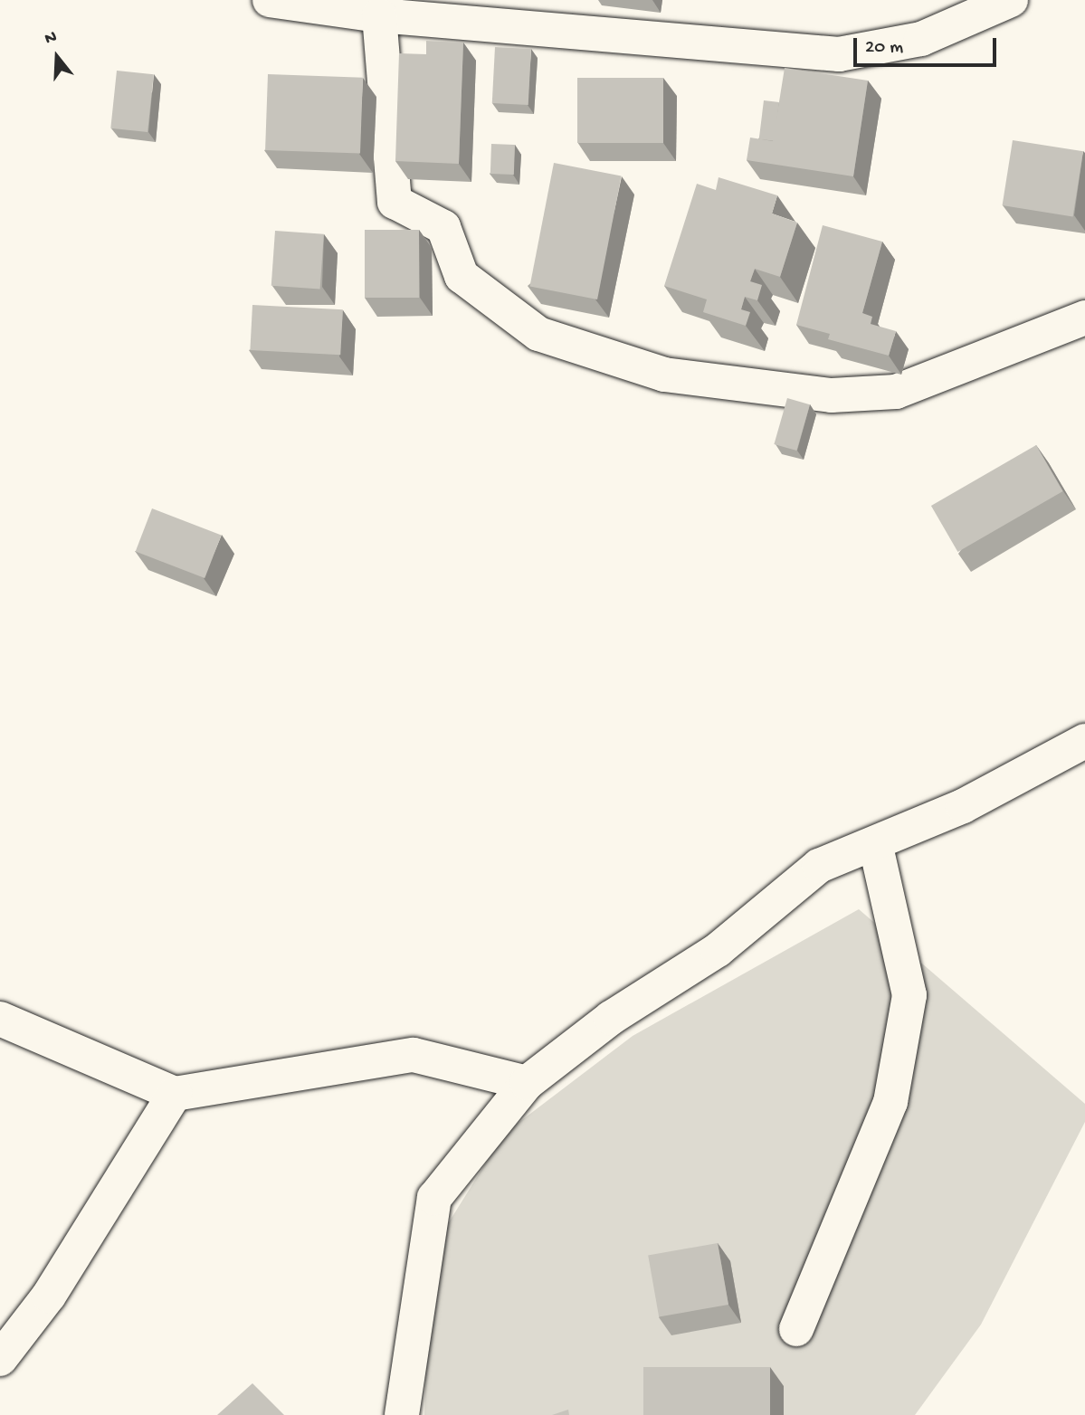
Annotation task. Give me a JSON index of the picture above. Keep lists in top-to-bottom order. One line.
{"scale_bar":"20 m","north":"top"}
